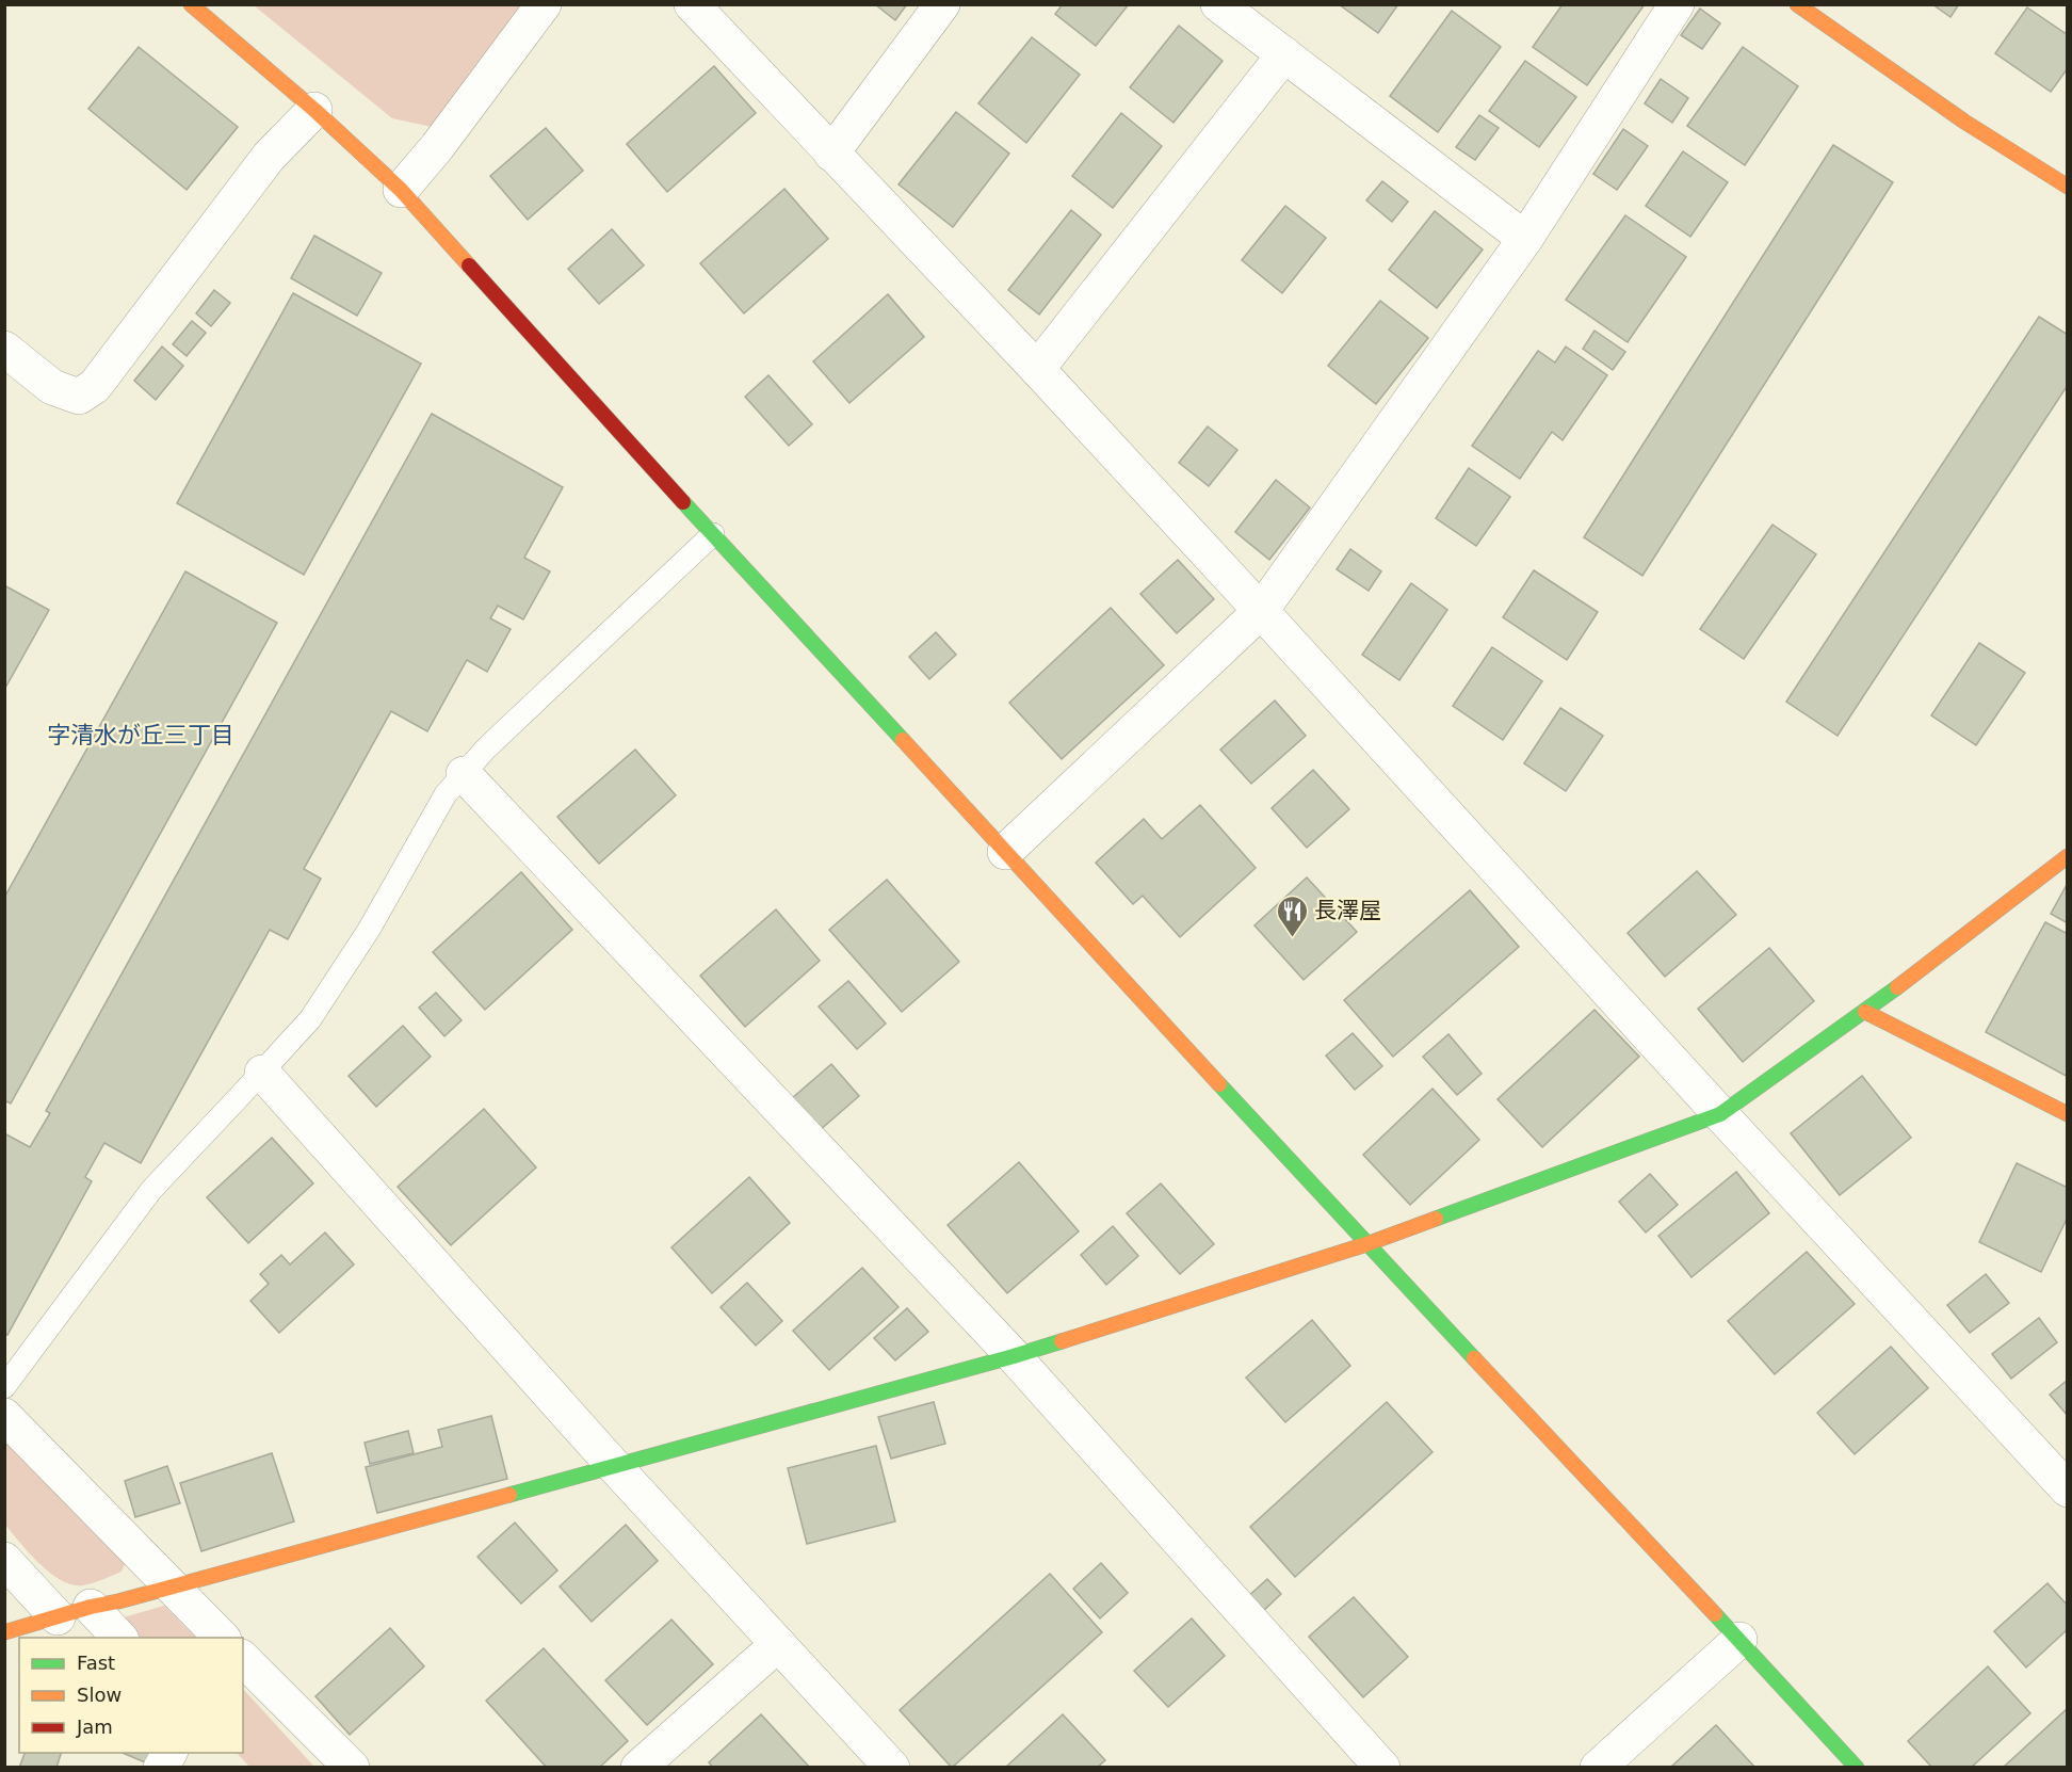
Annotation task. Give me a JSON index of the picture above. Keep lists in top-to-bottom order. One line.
{"districts":["字清水が丘三丁目"],"places":{"restaurant":["長澤屋"]},"legend":["Fast","Slow","Jam"]}
